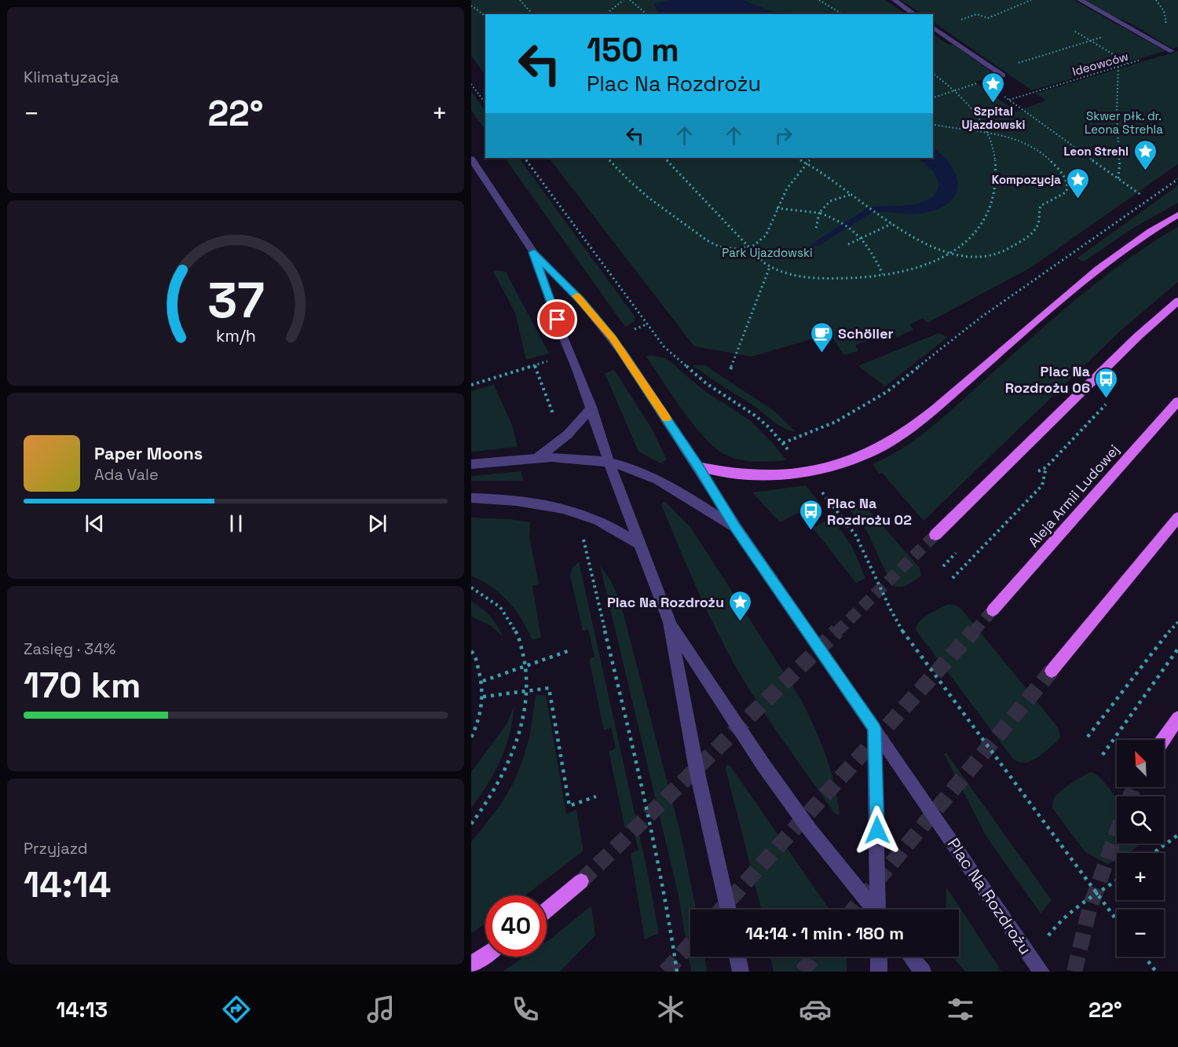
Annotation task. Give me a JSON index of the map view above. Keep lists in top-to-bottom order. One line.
{"streets":{"main road":["Aleja Armii Ludowej"],"street":["Plac Na Rozdrożu"],"path":["Ideowców"]},"parks":["Skwer płk. dr. Leona Strehla","Park Ujazdowski"],"places":{"place":["Szpital Ujazdowski","Leon Strehl","Kompozycja","Plac Na Rozdrożu"],"cafe":["Schöller"],"bus stop":["Plac Na Rozdrożu 06","Plac Na Rozdrożu 02"]},"north":"top left","page":{"tile":["Klimatyzacja",["Zasięg · 34%","170 km"],["Przyjazd","14:14"]],"turn":["150 m","Plac Na Rozdrożu"],"heat":["−","22°","+"],"song":["Paper Moons","Ada Vale"],"map_buttons":["+","−"],"limit":"40","trip":"14:14 · 1 min · 180 m","tabs":["14:13","22°"],"gauge":["37","km/h"]}}
